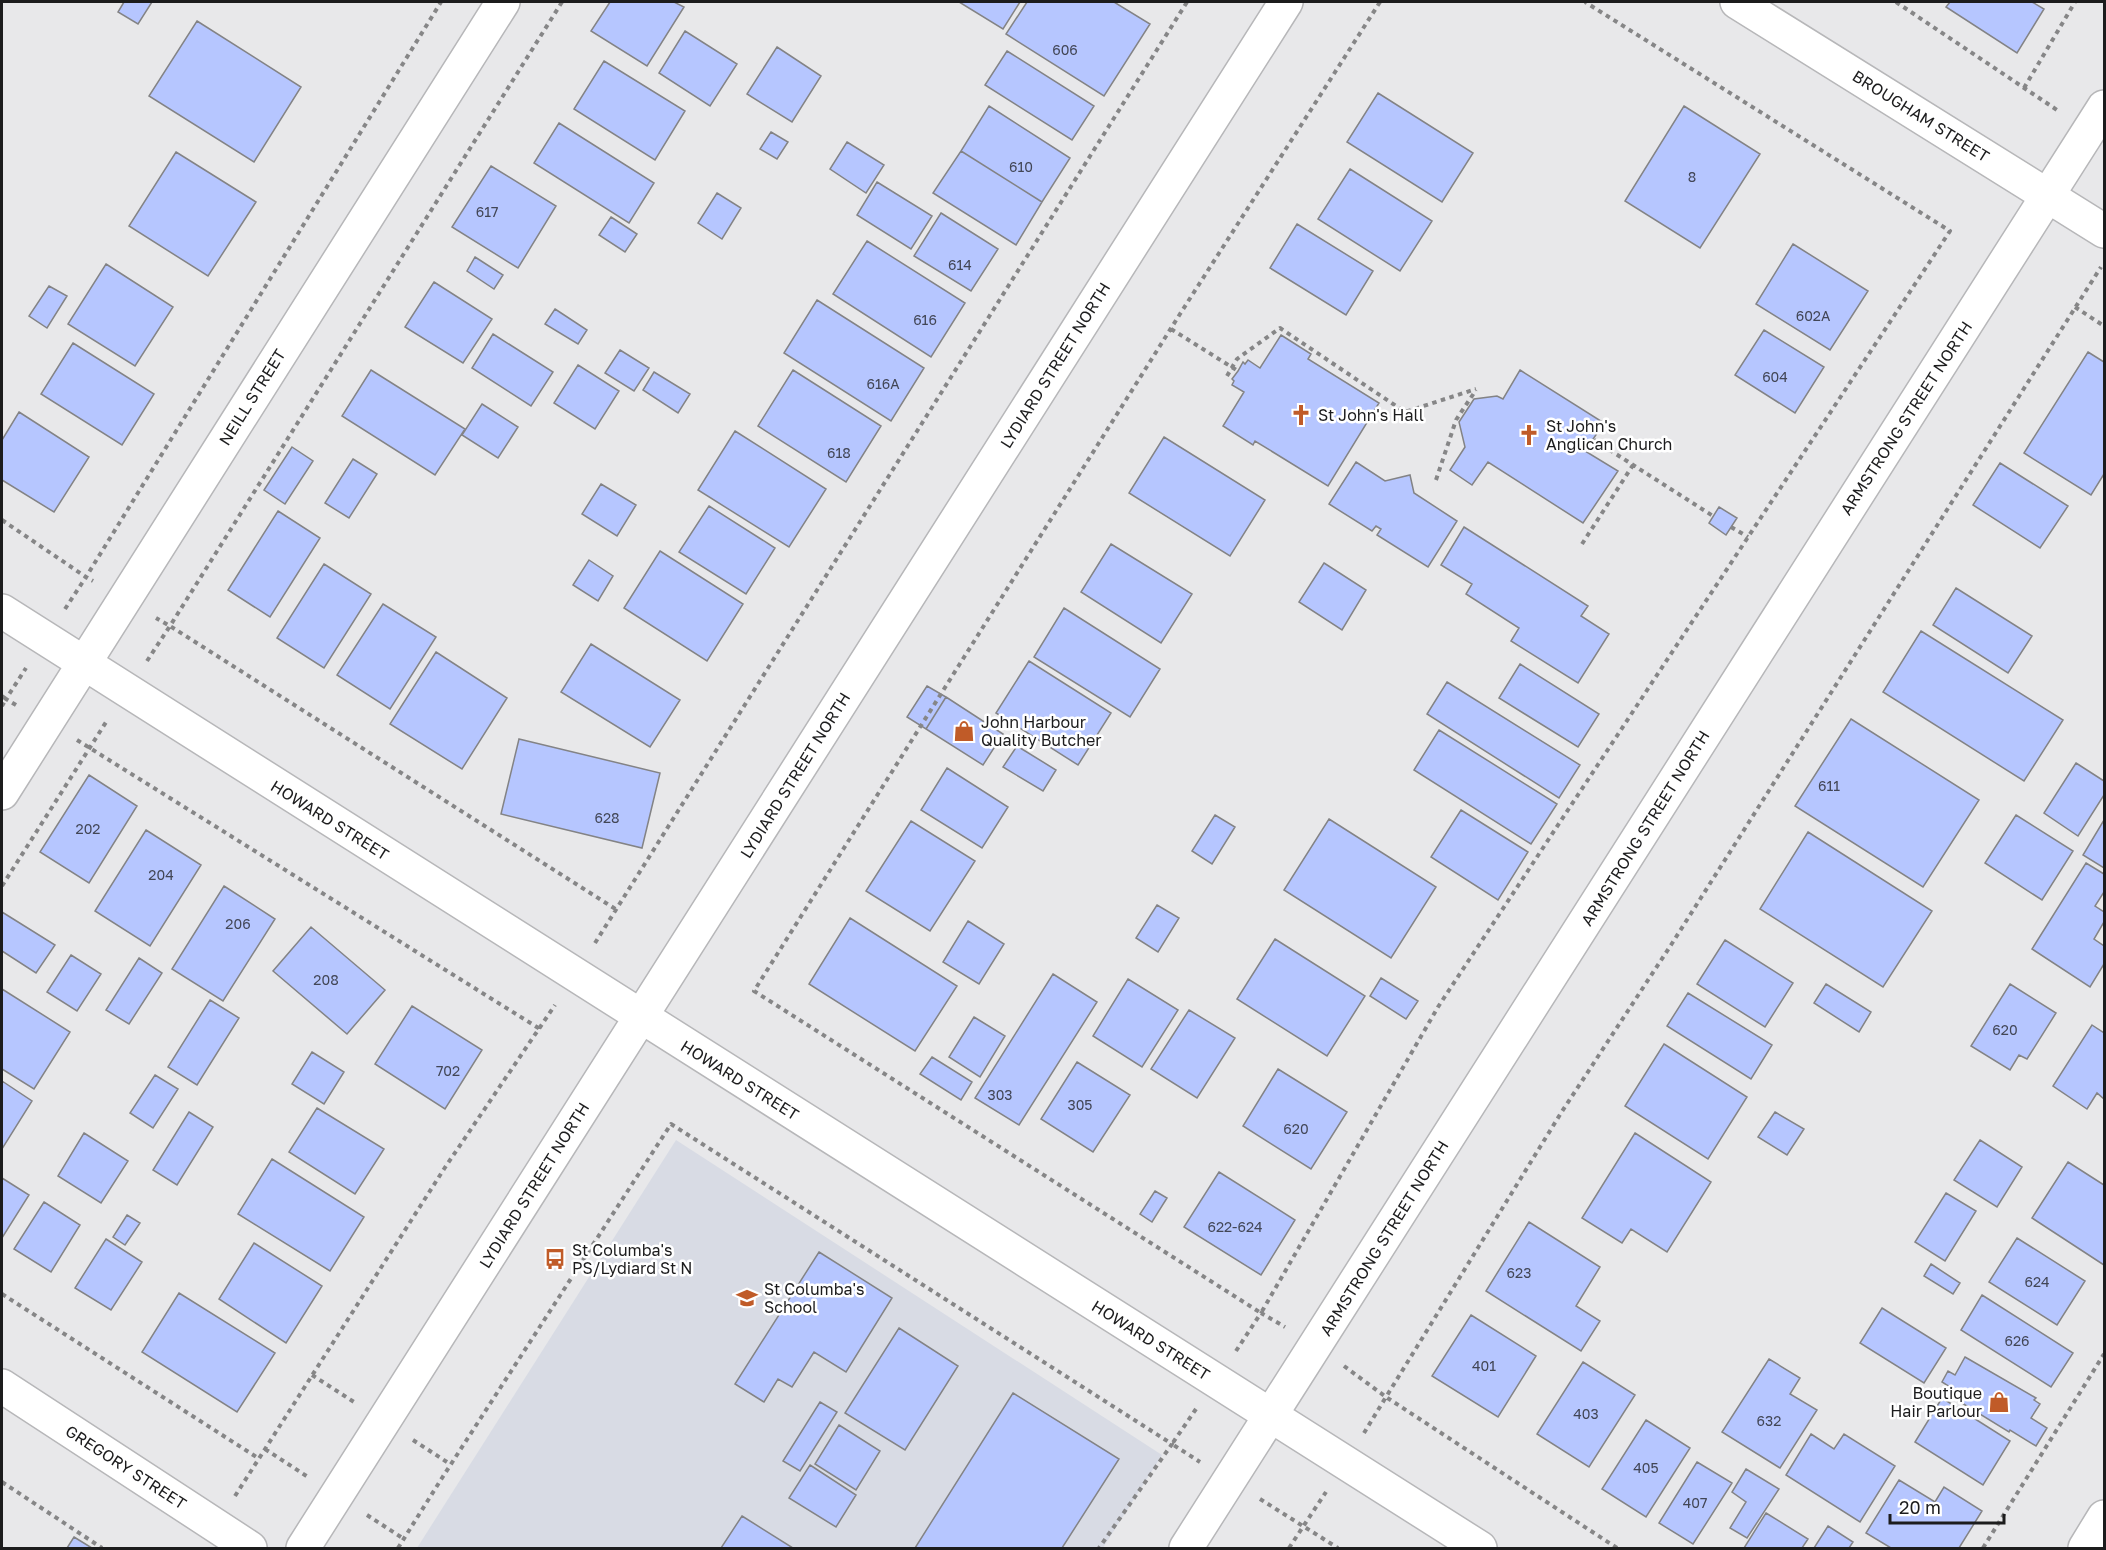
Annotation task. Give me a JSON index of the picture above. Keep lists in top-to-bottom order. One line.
{"streets":{"street":["BROUGHAM STREET","LYDIARD STREET NORTH","NEILL STREET","ARMSTRONG STREET NORTH","HOWARD STREET","GREGORY STREET"]},"crossings":[["BROUGHAM STREET","ARMSTRONG STREET NORTH"],["LYDIARD STREET NORTH","HOWARD STREET"],["NEILL STREET","HOWARD STREET"],["ARMSTRONG STREET NORTH","HOWARD STREET"]],"places":{"church":["St John's Hall","St John's Anglican Church"],"shop":["John Harbour Quality Butcher","Boutique Hair Parlour"],"bus stop":["St Columba's PS/Lydiard St N"],"school or university":["St Columba's School"]},"house_numbers":["606","610","8","617","614","602A","616","604","616A","618","611","628","202","204","206","208","620","702","303","305","620","622-624","623","624","626","401","403","632","405","407"],"scale_bar":"20 m"}
